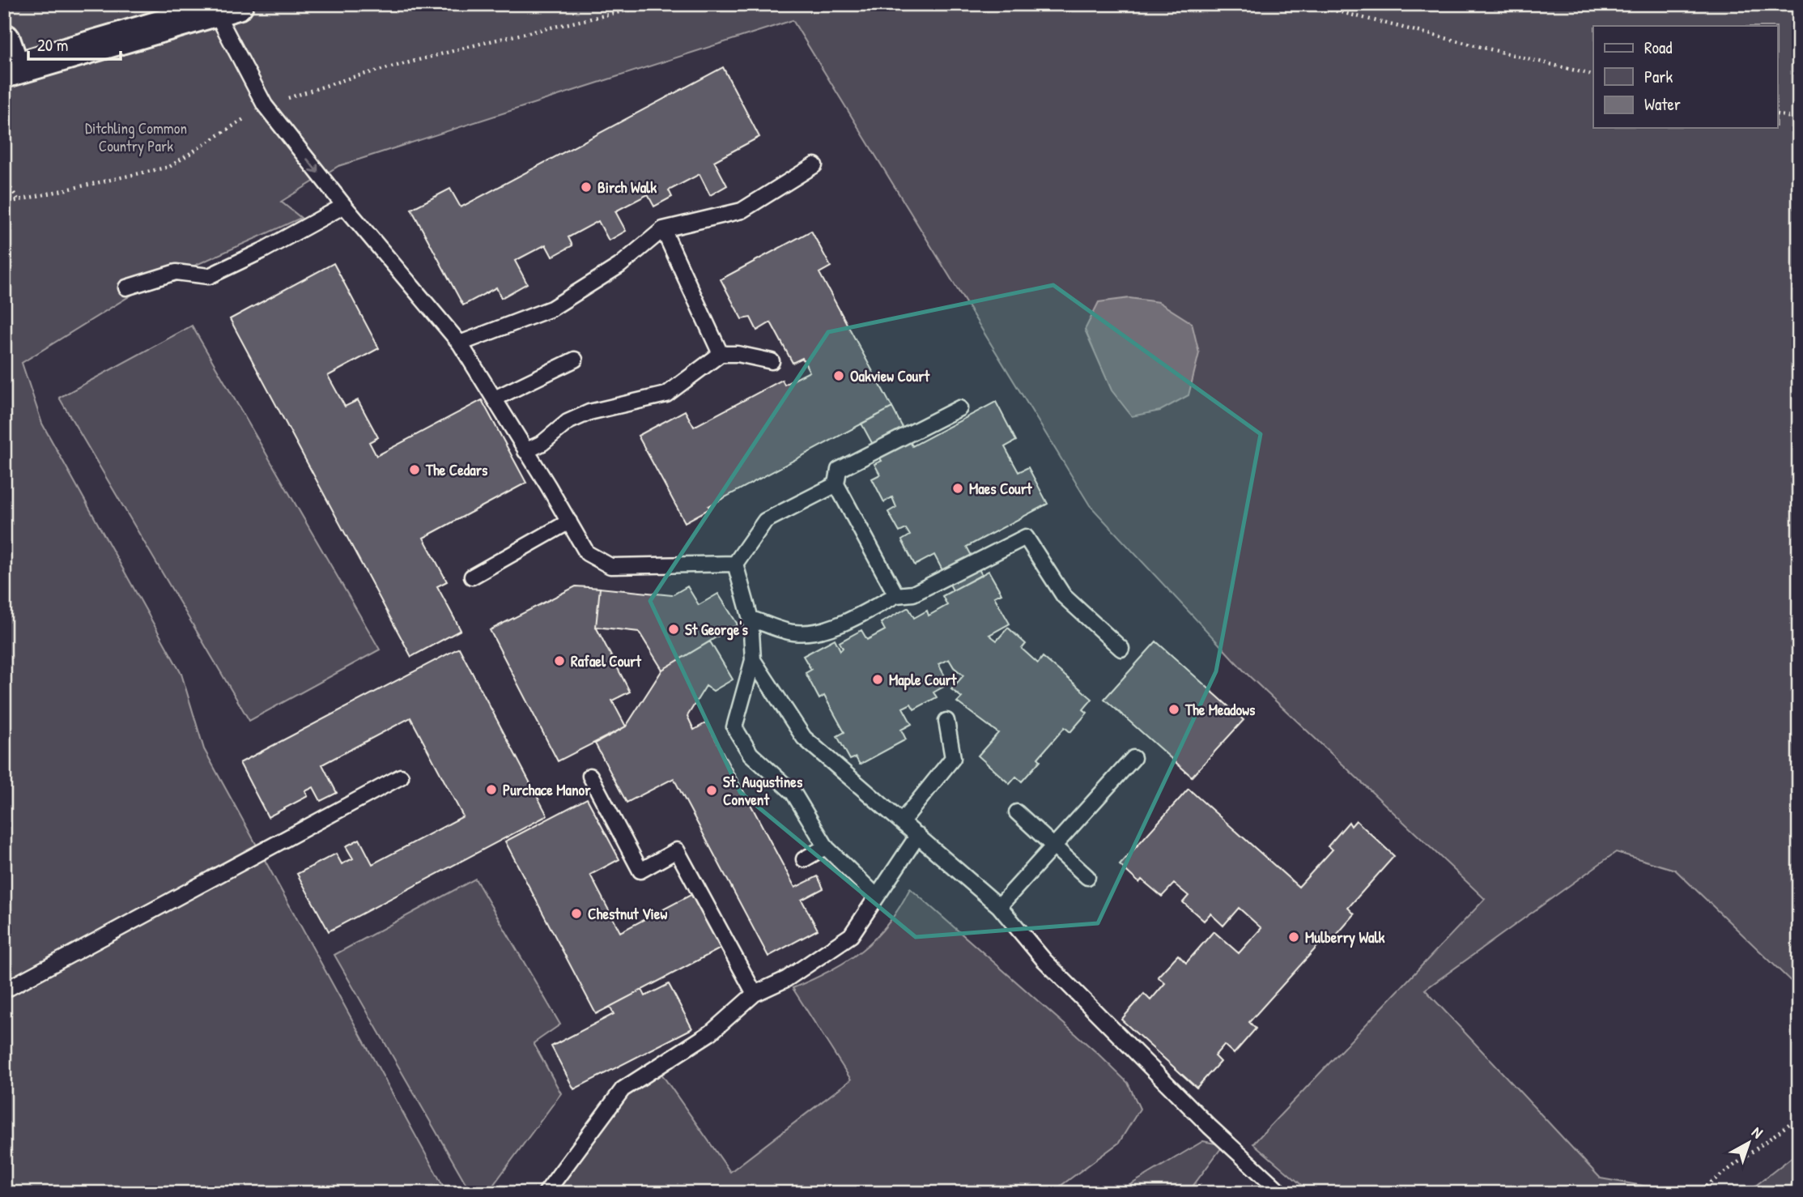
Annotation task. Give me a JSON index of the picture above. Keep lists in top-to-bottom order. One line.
{"parks":["Ditchling Common Country Park"],"places":["Birch Walk","Oakview Court","The Cedars","Maes Court","St George's","Rafael Court","Maple Court","The Meadows","Purchace Manor","St. Augustines Convent","Chestnut View","Mulberry Walk"],"legend":["Road","Park","Water"],"scale_bar":"20 m","north":"top right"}
